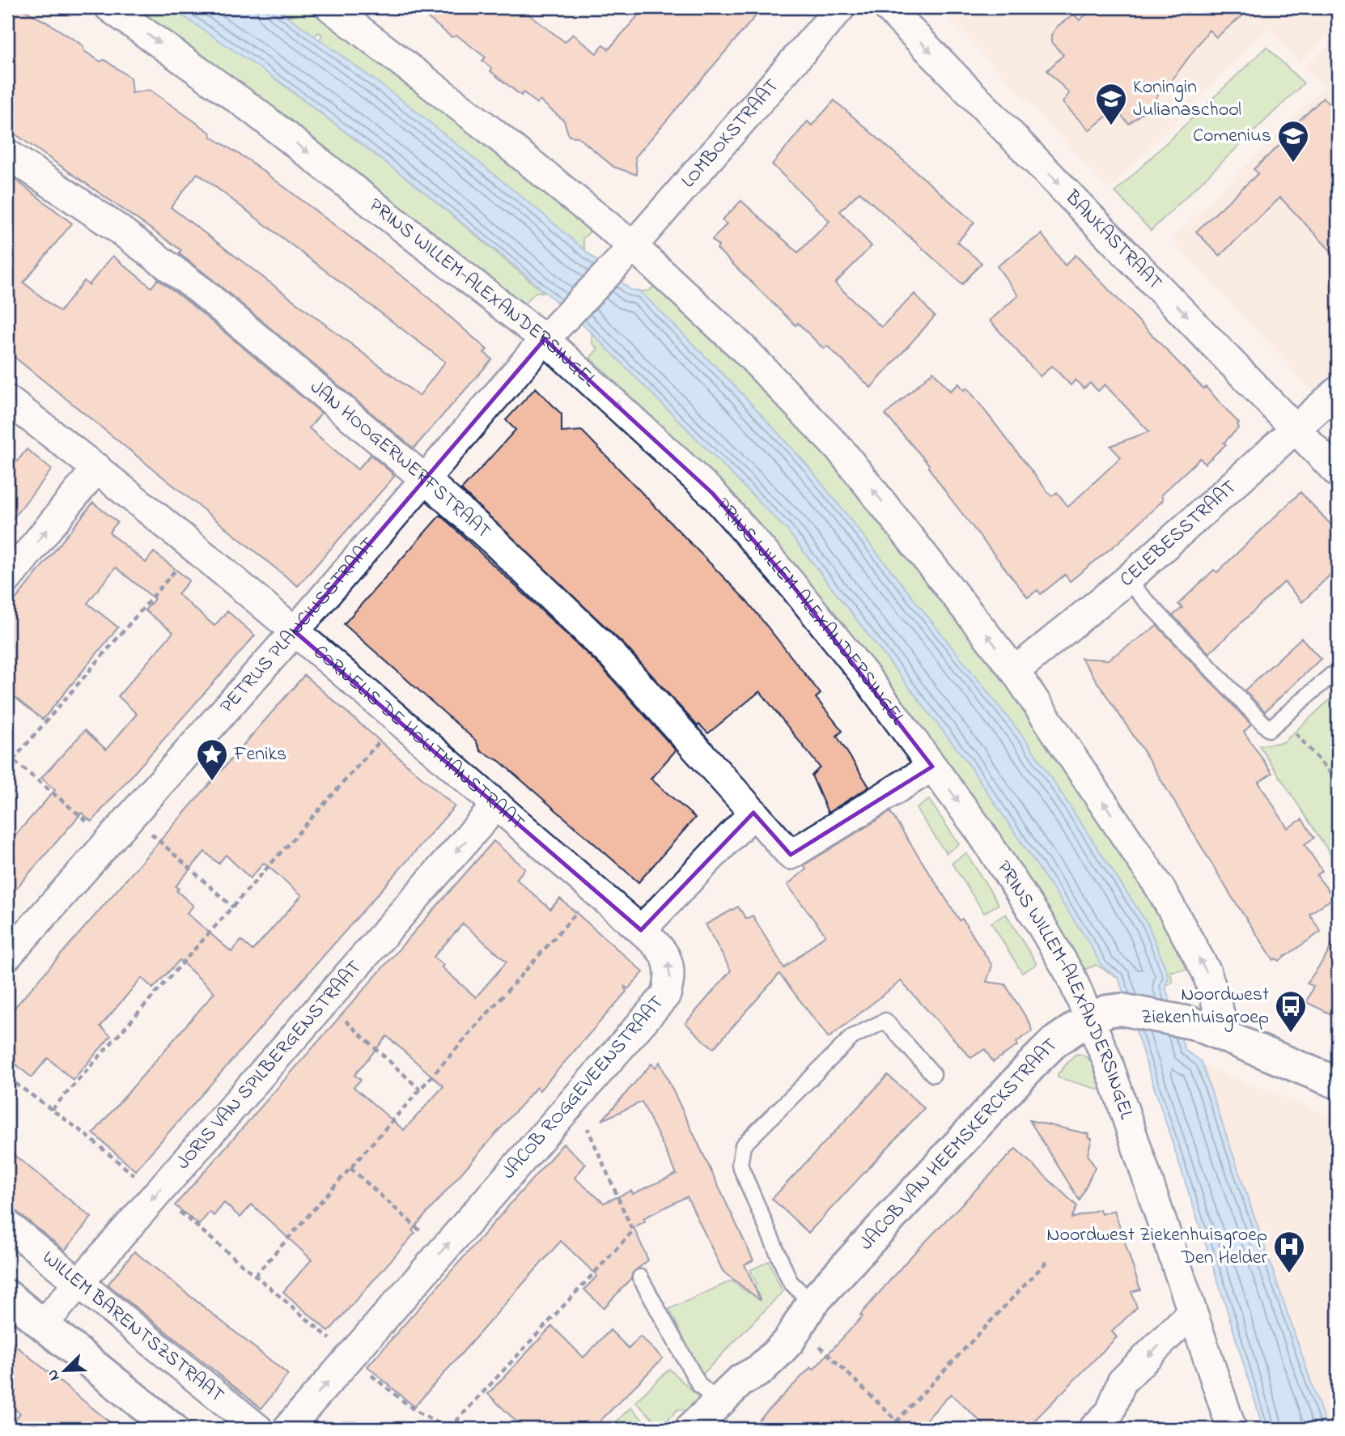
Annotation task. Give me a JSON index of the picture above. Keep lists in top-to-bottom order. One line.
{"streets":{"street":["LOMBOKSTRAAT","BANKASTRAAT","PRINS WILLEM-ALEXANDERSINGEL","JAN HOOGERWERFSTRAAT","CELEBESSTRAAT","PETRUS PLANCIUSSTRAAT","CORNELIS DE HOUTMANSTRAAT","JORIS VAN SPILBERGENSTRAAT","JACOB ROGGEVEENSTRAAT","JACOB VAN HEEMSKERCKSTRAAT","WILLEM BARENTSZSTRAAT"]},"crossings":[["LOMBOKSTRAAT","PRINS WILLEM-ALEXANDERSINGEL"],["BANKASTRAAT","CELEBESSTRAAT"],["PRINS WILLEM-ALEXANDERSINGEL","PETRUS PLANCIUSSTRAAT"],["PRINS WILLEM-ALEXANDERSINGEL","JACOB VAN HEEMSKERCKSTRAAT"],["JAN HOOGERWERFSTRAAT","PETRUS PLANCIUSSTRAAT"],["PETRUS PLANCIUSSTRAAT","CORNELIS DE HOUTMANSTRAAT"],["CORNELIS DE HOUTMANSTRAAT","JORIS VAN SPILBERGENSTRAAT"],["CORNELIS DE HOUTMANSTRAAT","JACOB ROGGEVEENSTRAAT"],["JORIS VAN SPILBERGENSTRAAT","WILLEM BARENTSZSTRAAT"]],"one_way":["BANKASTRAAT","JORIS VAN SPILBERGENSTRAAT","JACOB ROGGEVEENSTRAAT"],"places":{"school or university":["Koningin Julianaschool","Comenius"],"place":["Feniks"],"bus stop":["Noordwest Ziekenhuisgroep"],"hospital":["Noordwest Ziekenhuisgroep Den Helder"]},"north":"bottom left"}
